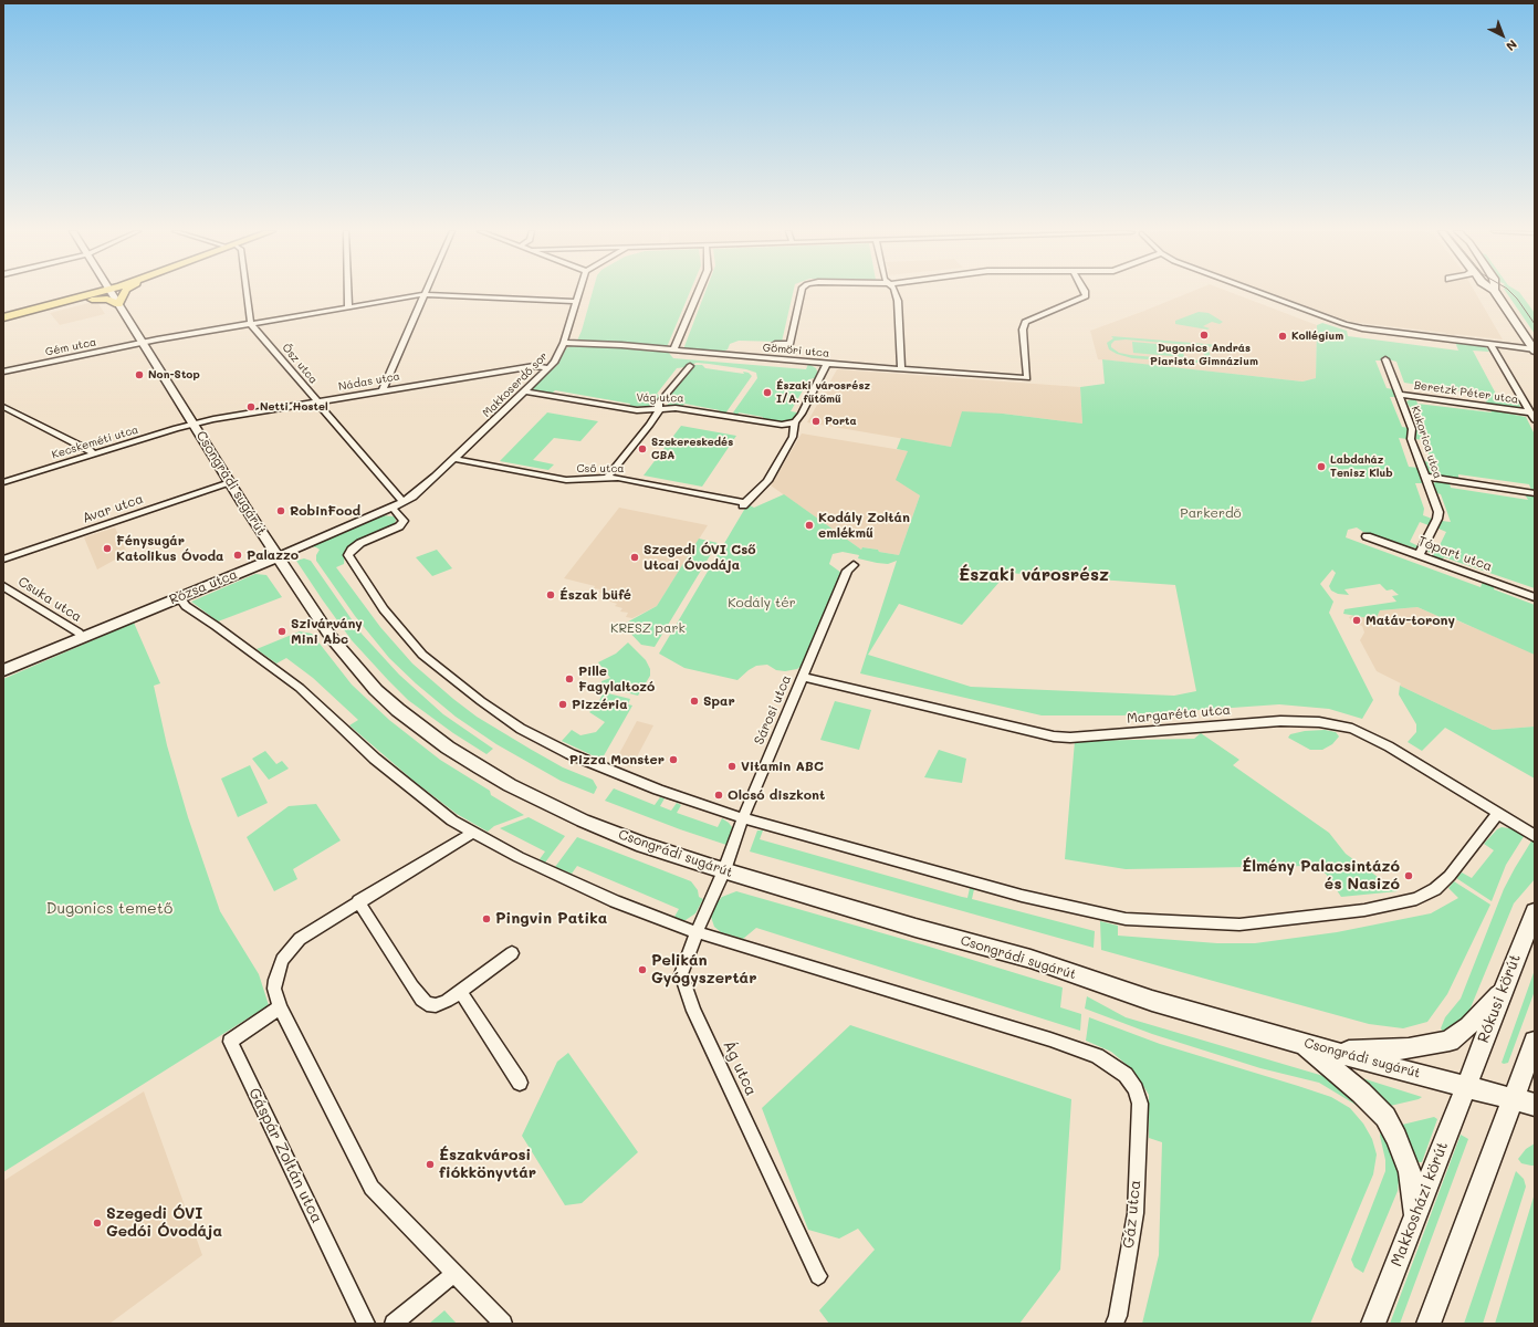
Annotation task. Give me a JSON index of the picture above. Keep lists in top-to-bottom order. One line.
{"streets":{"main road":["Csongrádi sugárút","Rózsa utca","Rókusi körút","Makkosházi körút"],"street":["Gém utca","Gömöri utca","Ősz utca","Nádas utca","Makkoserdő sor","Beretzk Péter utca","Vág utca","Kecskeméti utca","Kukorica utca","Cső utca","Avar utca","Tópart utca","Csuka utca","Sárosi utca","Margaréta utca","Ág utca","Gáspár Zoltán utca","Gáz utca"]},"crossings":[["Gém utca","Ősz utca"],["Gém utca","Makkoserdő sor"],["Gém utca","Csongrádi sugárút"],["Gömöri utca","Makkoserdő sor"],["Ősz utca","Nádas utca"],["Ősz utca","Makkoserdő sor"],["Ősz utca","Rózsa utca"],["Nádas utca","Makkoserdő sor"],["Nádas utca","Kecskeméti utca"],["Nádas utca","Csongrádi sugárút"],["Makkoserdő sor","Vág utca"],["Makkoserdő sor","Cső utca"],["Makkoserdő sor","Rózsa utca"],["Beretzk Péter utca","Kukorica utca"],["Vág utca","Cső utca"],["Kecskeméti utca","Csongrádi sugárút"],["Kukorica utca","Tópart utca"],["Csongrádi sugárút","Avar utca"],["Csongrádi sugárút","Rózsa utca"],["Csongrádi sugárút","Sárosi utca"],["Csongrádi sugárút","Rókusi körút"],["Csongrádi sugárút","Ág utca"],["Csongrádi sugárút","Makkosházi körút"],["Rózsa utca","Csuka utca"],["Sárosi utca","Margaréta utca"],["Sárosi utca","Ág utca"],["Rókusi körút","Makkosházi körút"],["Ág utca","Gáz utca"]],"districts":["Északi városrész"],"parks":["Parkerdő","Kodály tér","KRESZ park","Dugonics temető"],"places":["Dugonics András Piarista Gimnázium","Kollégium","Non-Stop","Északi városrész I/A. fűtőmű","Netti Hostel","Porta","Szekereskedés CBA","Labdaház Tenisz Klub","RobinFood","Kodály Zoltán emlékmű","Fénysugár Katolikus Óvoda","Palazzo","Szegedi ÓVI Cső Utcai Óvodája","Észak büfé","Matáv-torony","Szivárvány Mini Abc","Pille Fagylaltozó","Spar","Pizzéria","Pizza Monster","Vitamin ABC","Olcsó diszkont","Élmény Palacsintázó és Nasizó","Pingvin Patika","Pelikán Gyógyszertár","Északvárosi fiókkönyvtár","Szegedi ÓVI Gedói Óvodája"],"north":"bottom right"}
